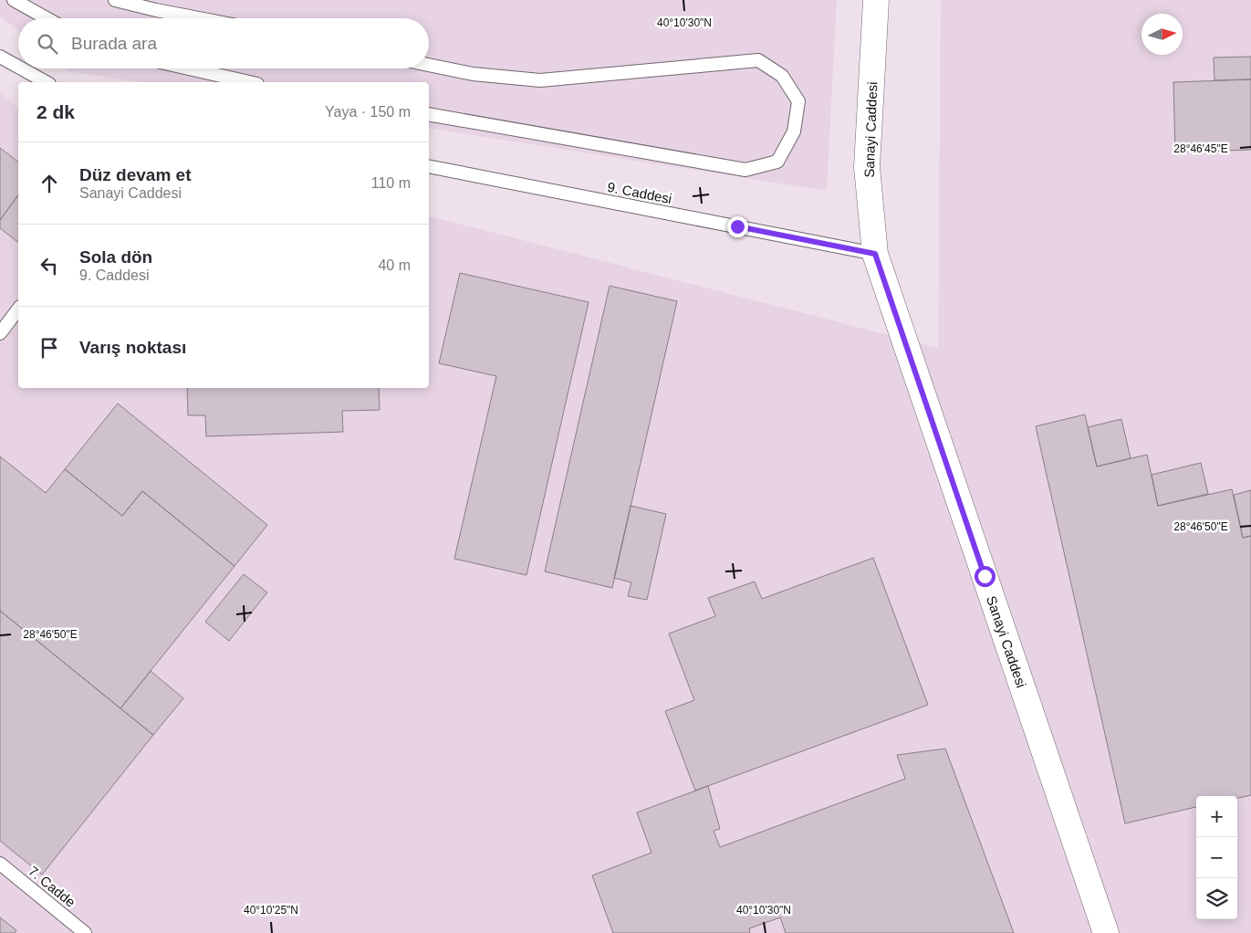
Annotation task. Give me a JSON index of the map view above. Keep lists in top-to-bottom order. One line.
{"streets":{"street":["Sanayi Caddesi"],"lane":["9. Caddesi","7. Cadde"]},"crossings":[["Sanayi Caddesi","9. Caddesi"]],"north":"right","page":{"search":"Burada ara","heading":["2 dk","Yaya · 150 m"],"list":[["Düz devam et","Sanayi Caddesi","110 m"],["Sola dön","9. Caddesi","40 m"],"Varış noktası"],"map_buttons":["+","−"]},"coordinates":["40°10'30\"N","28°46'45\"E","28°46'50\"E","40°10'25\"N"]}
